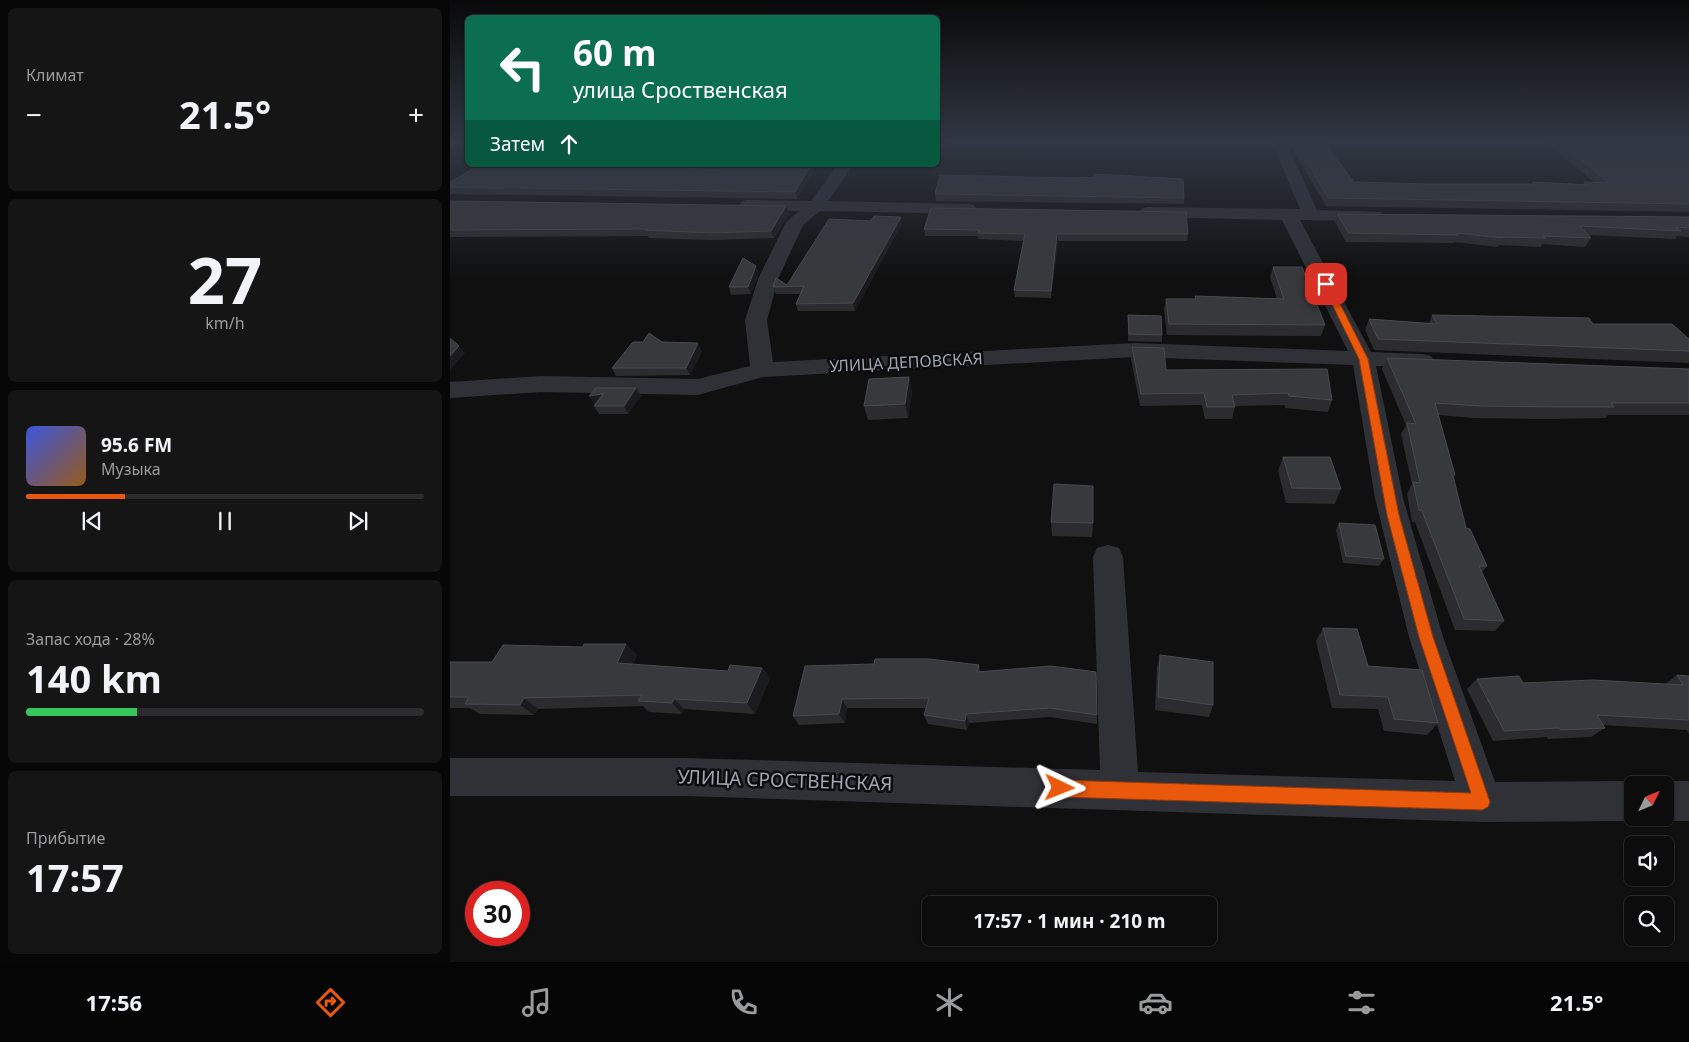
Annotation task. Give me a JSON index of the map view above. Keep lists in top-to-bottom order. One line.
{"streets":{"street":["УЛИЦА ДЕПОВСКАЯ","УЛИЦА СРОСТВЕНСКАЯ"]},"north":"top right","page":{"tile":["Климат",["27","km/h"],["Запас хода · 28%","140 km"],["Прибытие","17:57"]],"turn":["60 m","улица Сроственская"],"heat":["−","21.5°","+"],"then":"Затем","song":["95.6 FM","Музыка"],"limit":"30","trip":"17:57 · 1 мин · 210 m","tabs":["17:56","21.5°"]}}
